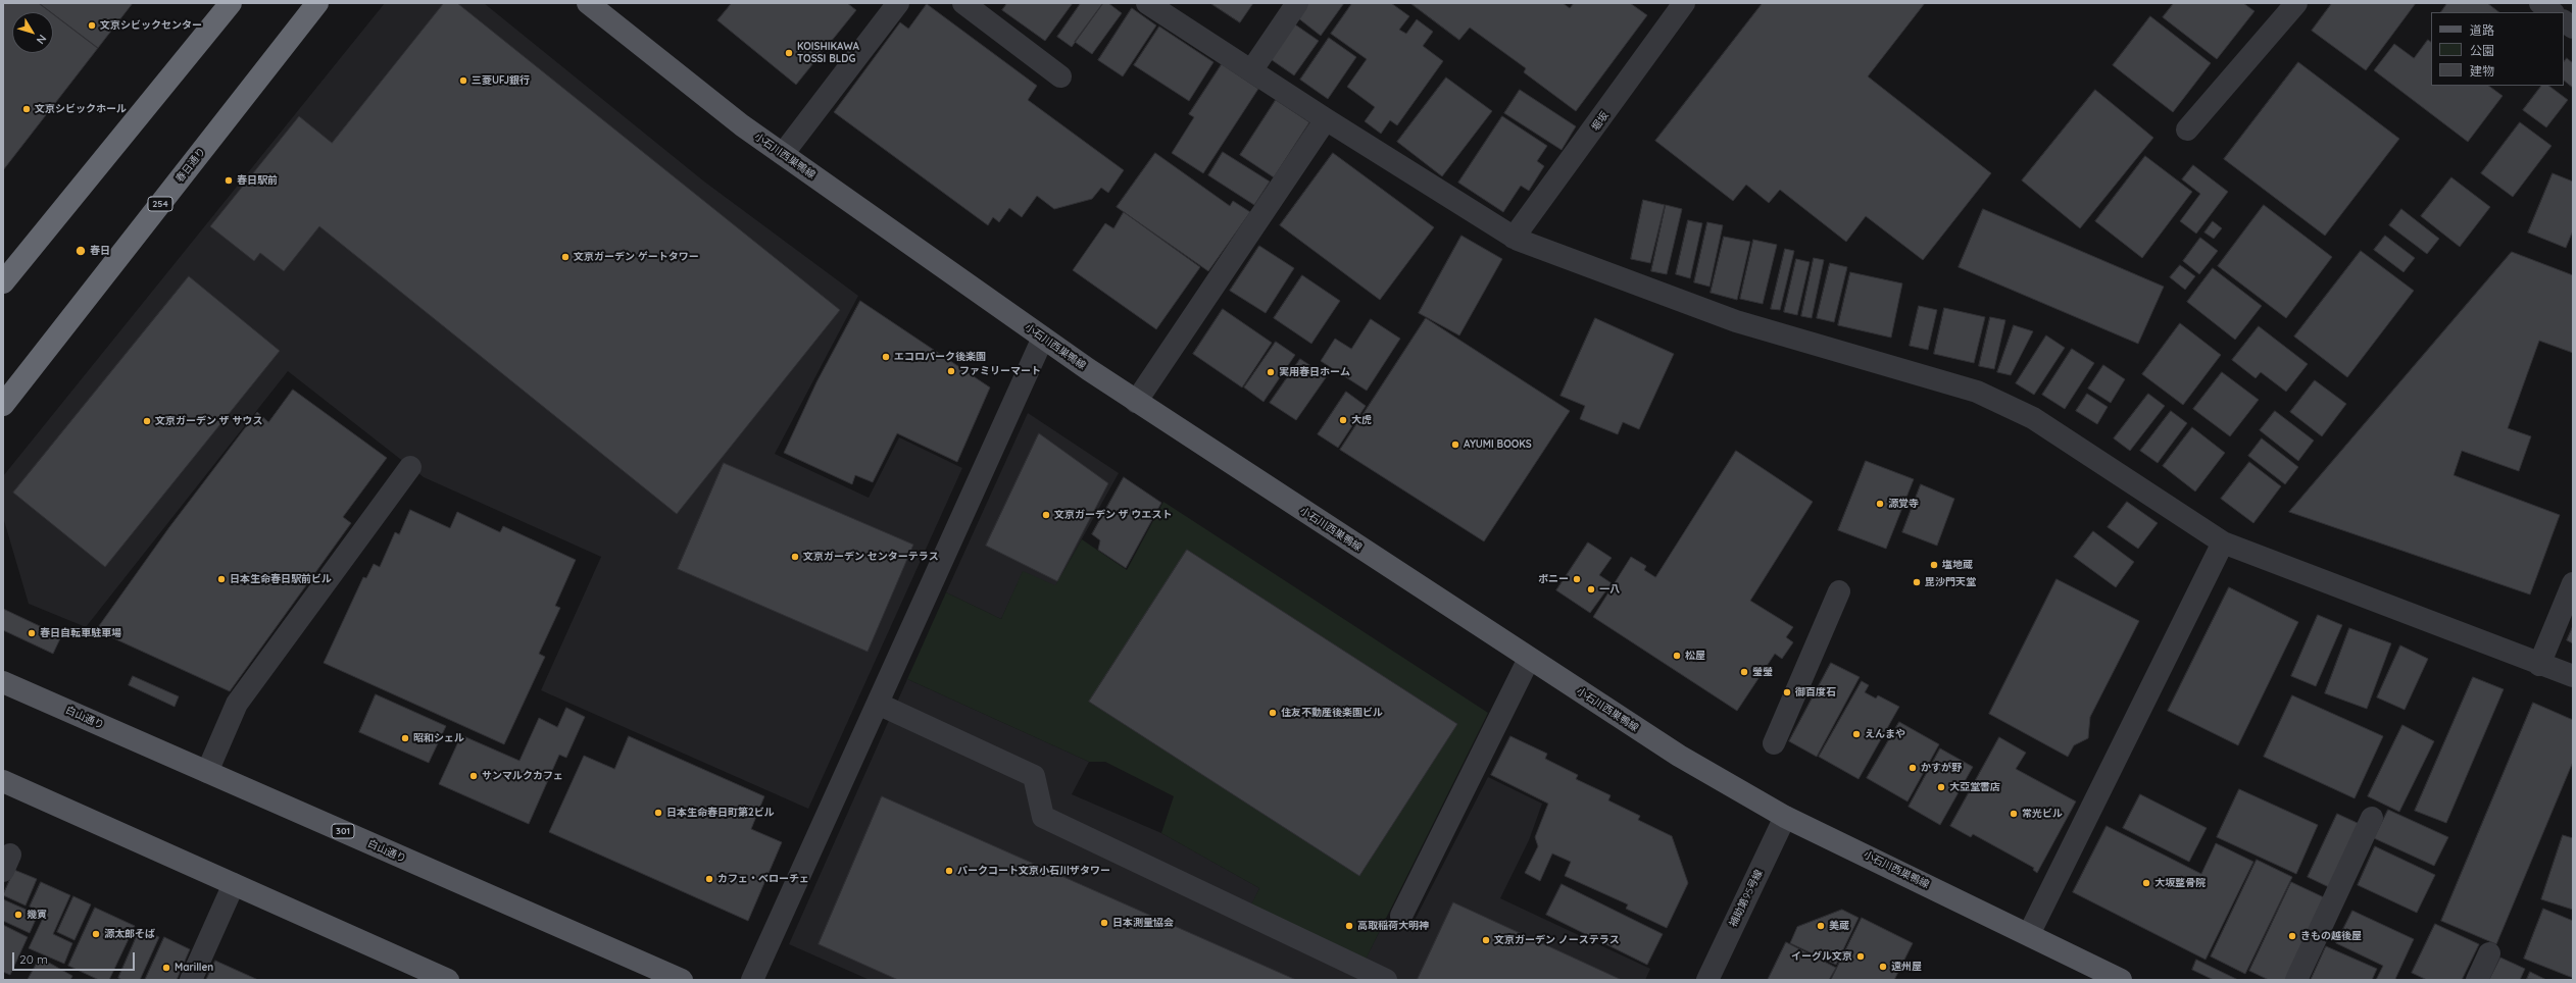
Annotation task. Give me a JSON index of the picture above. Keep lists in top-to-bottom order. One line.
{"streets":{"highway":["春日通り","254"],"main road":["小石川西巣鴨線","白山通り","301"],"street":["堀坂","補助第95号線"]},"crossings":[["小石川西巣鴨線","補助第95号線"]],"places":["文京シビックセンター","KOISHIKAWA TOSSI BLDG","三菱UFJ銀行","文京シビックホール","春日駅前","春日","文京ガーデン ゲートタワー","エコロパーク後楽園","ファミリーマート","実用春日ホーム","大虎","文京ガーデン ザ サウス","AYUMI BOOKS","源覚寺","文京ガーデン ザ ウエスト","文京ガーデン センターテラス","塩地蔵","日本生命春日駅前ビル","ポニー","毘沙門天堂","一八","春日自転車駐車場","松屋","瑩瑩","御百度石","住友不動産後楽園ビル","えんまや","昭和シェル","かすが野","サンマルクカフェ","大亞堂書店","日本生命春日町第2ビル","常光ビル","パークコート文京小石川ザタワー","カフェ・ベローチェ","大坂整骨院","幾寅","日本測量協会","高取稲荷大明神","美蔵","源太郎そば","きもの越後屋","文京ガーデン ノーステラス","イーグル文京","遠州屋","Marillen"],"legend":["道路","公園","建物"],"scale_bar":"20 m","north":"bottom right"}
